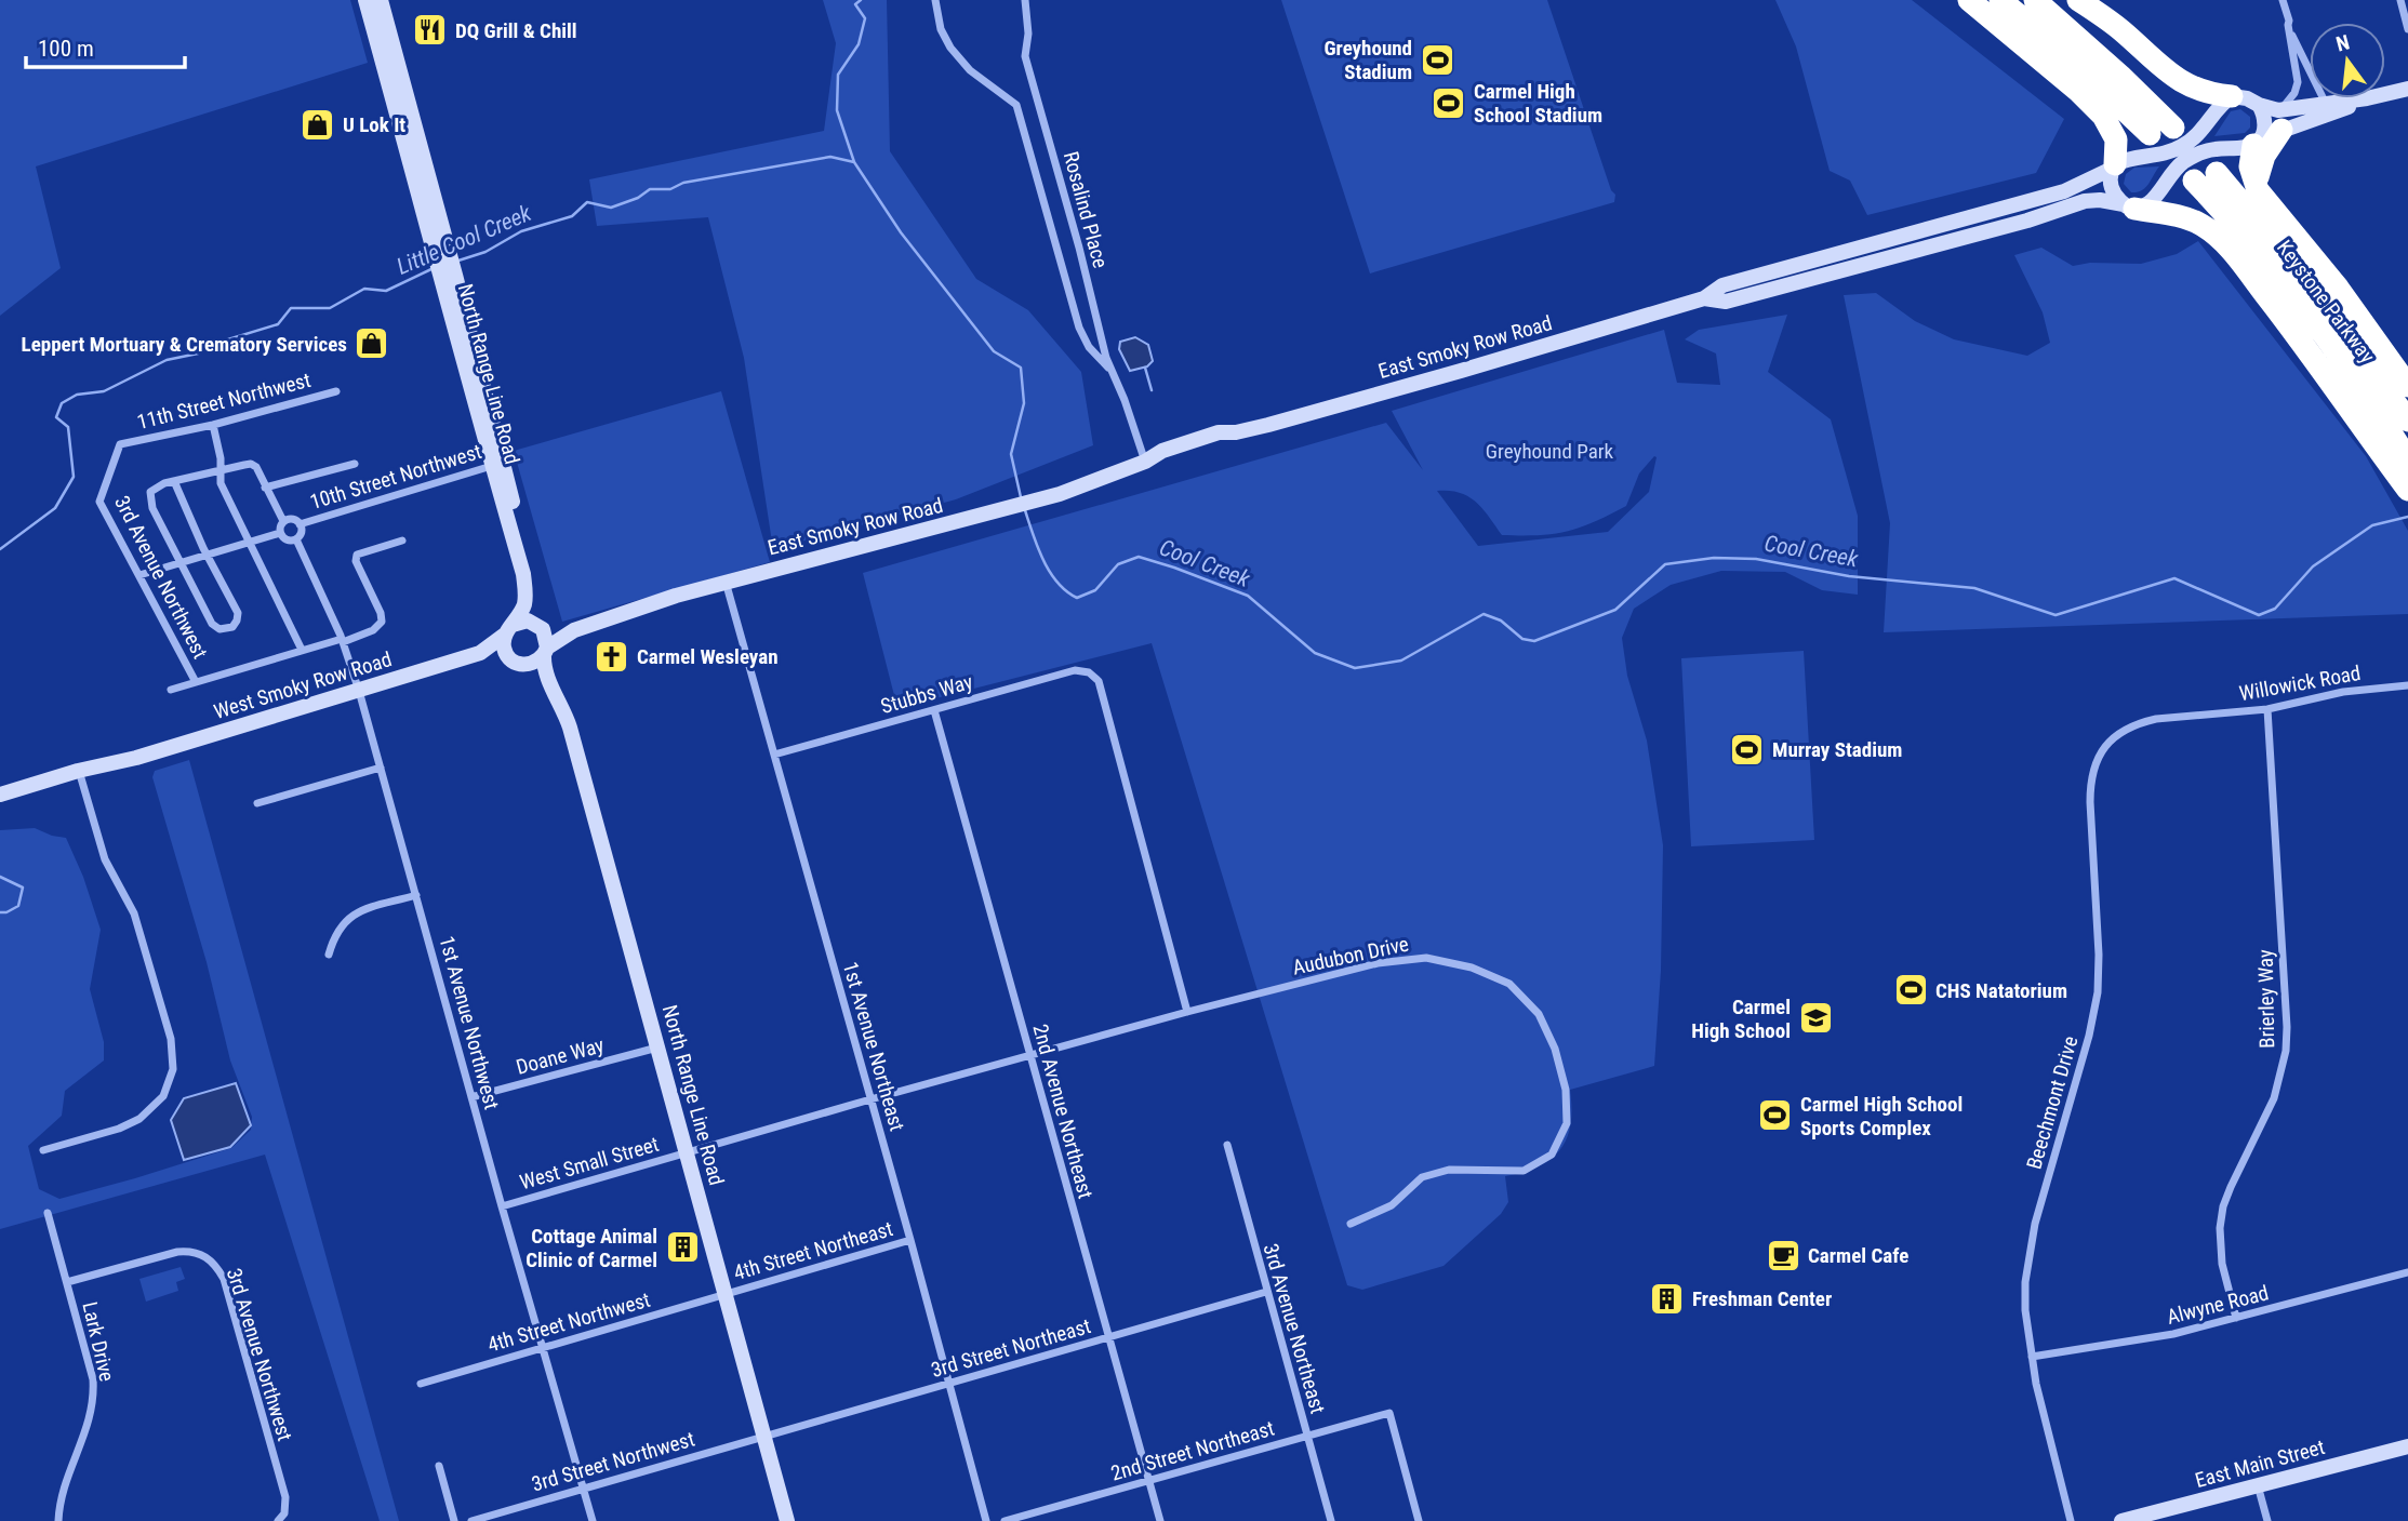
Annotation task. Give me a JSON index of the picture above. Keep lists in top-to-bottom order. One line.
{"streets":{"highway":["Keystone Parkway"],"street":["Rosalind Place","East Smoky Row Road","North Range Line Road","11th Street Northwest","10th Street Northwest","3rd Avenue Northwest","Willowick Road","West Smoky Row Road","Stubbs Way","Audubon Drive","Brierley Way","1st Avenue Northwest","1st Avenue Northeast","Doane Way","Beechmont Drive","2nd Avenue Northeast","West Small Street","4th Street Northeast","Alwyne Road","4th Street Northwest","3rd Avenue Northeast","Lark Drive","3rd Street Northeast","2nd Street Northeast","3rd Street Northwest","East Main Street"]},"crossings":[["Rosalind Place","East Smoky Row Road"],["East Smoky Row Road","North Range Line Road"],["East Smoky Row Road","West Smoky Row Road"],["East Smoky Row Road","1st Avenue Northeast"],["North Range Line Road","10th Street Northwest"],["North Range Line Road","West Smoky Row Road"],["North Range Line Road","Doane Way"],["North Range Line Road","West Small Street"],["North Range Line Road","4th Street Northeast"],["North Range Line Road","4th Street Northwest"],["North Range Line Road","3rd Street Northeast"],["North Range Line Road","3rd Street Northwest"],["11th Street Northwest","3rd Avenue Northwest"],["10th Street Northwest","1st Avenue Northwest"],["3rd Avenue Northwest","Lark Drive"],["Willowick Road","Brierley Way"],["Willowick Road","Beechmont Drive"],["West Smoky Row Road","1st Avenue Northwest"],["Stubbs Way","Audubon Drive"],["Stubbs Way","1st Avenue Northeast"],["Stubbs Way","2nd Avenue Northeast"],["Audubon Drive","1st Avenue Northeast"],["Audubon Drive","2nd Avenue Northeast"],["Audubon Drive","West Small Street"],["Brierley Way","Alwyne Road"],["1st Avenue Northwest","Doane Way"],["1st Avenue Northwest","West Small Street"],["1st Avenue Northwest","4th Street Northwest"],["1st Avenue Northwest","3rd Street Northwest"],["1st Avenue Northeast","West Small Street"],["1st Avenue Northeast","4th Street Northeast"],["1st Avenue Northeast","3rd Street Northeast"],["Beechmont Drive","Alwyne Road"],["2nd Avenue Northeast","3rd Street Northeast"],["2nd Avenue Northeast","2nd Street Northeast"],["4th Street Northeast","4th Street Northwest"],["3rd Avenue Northeast","3rd Street Northeast"],["3rd Avenue Northeast","2nd Street Northeast"],["3rd Street Northeast","3rd Street Northwest"]],"water":["Little Cool Creek","Cool Creek"],"parks":["Greyhound Park"],"places":{"restaurant":["DQ Grill & Chill"],"sports":["Greyhound Stadium","Carmel High School Stadium","Murray Stadium","CHS Natatorium","Carmel High School Sports Complex"],"shop":["U Lok It","Leppert Mortuary & Crematory Services"],"church":["Carmel Wesleyan"],"school or university":["Carmel High School"],"building":["Cottage Animal Clinic of Carmel","Freshman Center"],"cafe":["Carmel Cafe"]},"scale_bar":"100 m","north":"top"}
